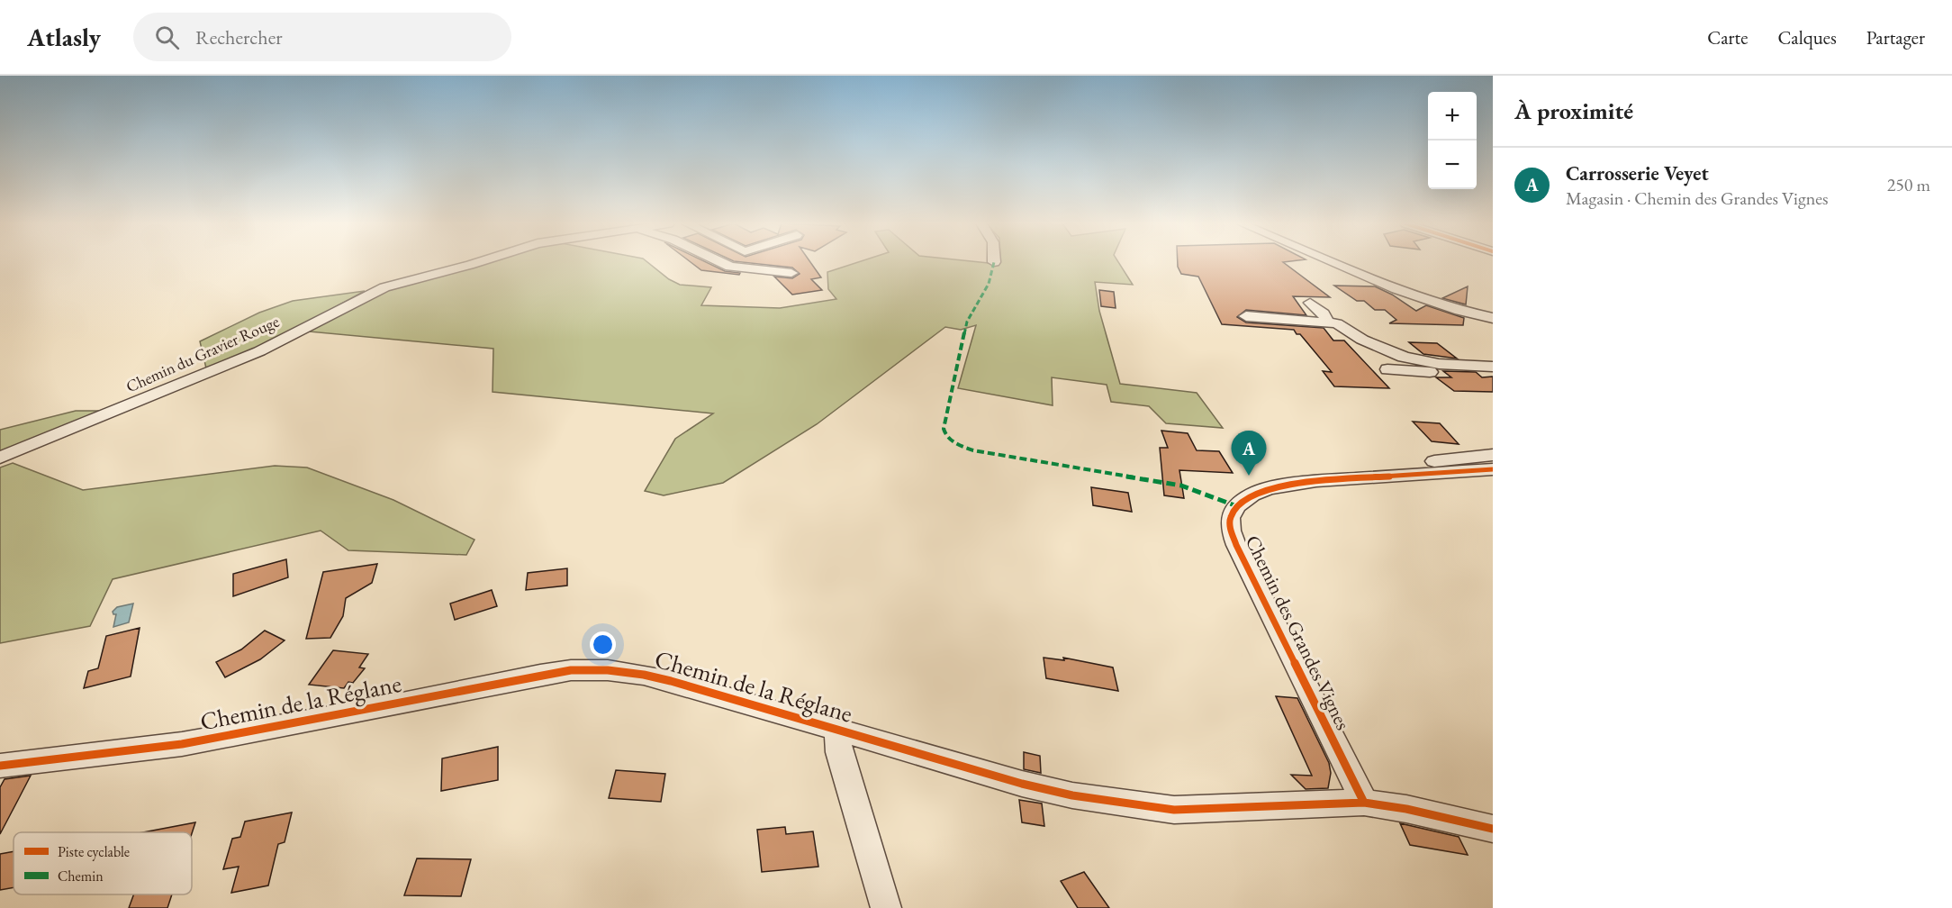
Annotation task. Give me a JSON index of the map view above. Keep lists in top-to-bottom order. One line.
{"streets":{"street":["Chemin du Gravier Rouge","Chemin des Grandes Vignes","Chemin de la Réglane"]},"crossings":[["Chemin des Grandes Vignes","Chemin de la Réglane"]],"legend":["Piste cyclable","Chemin"],"page":{"header":"Atlasly","search":"Rechercher","nav":["Carte","Calques","Partager"],"heading":"À proximité","map_buttons":["+","−"],"list":[{"mark":"A","name":"Carrosserie Veyet","note":"Magasin · Chemin des Grandes Vignes","value":"250 m"}],"pins":"A"}}
